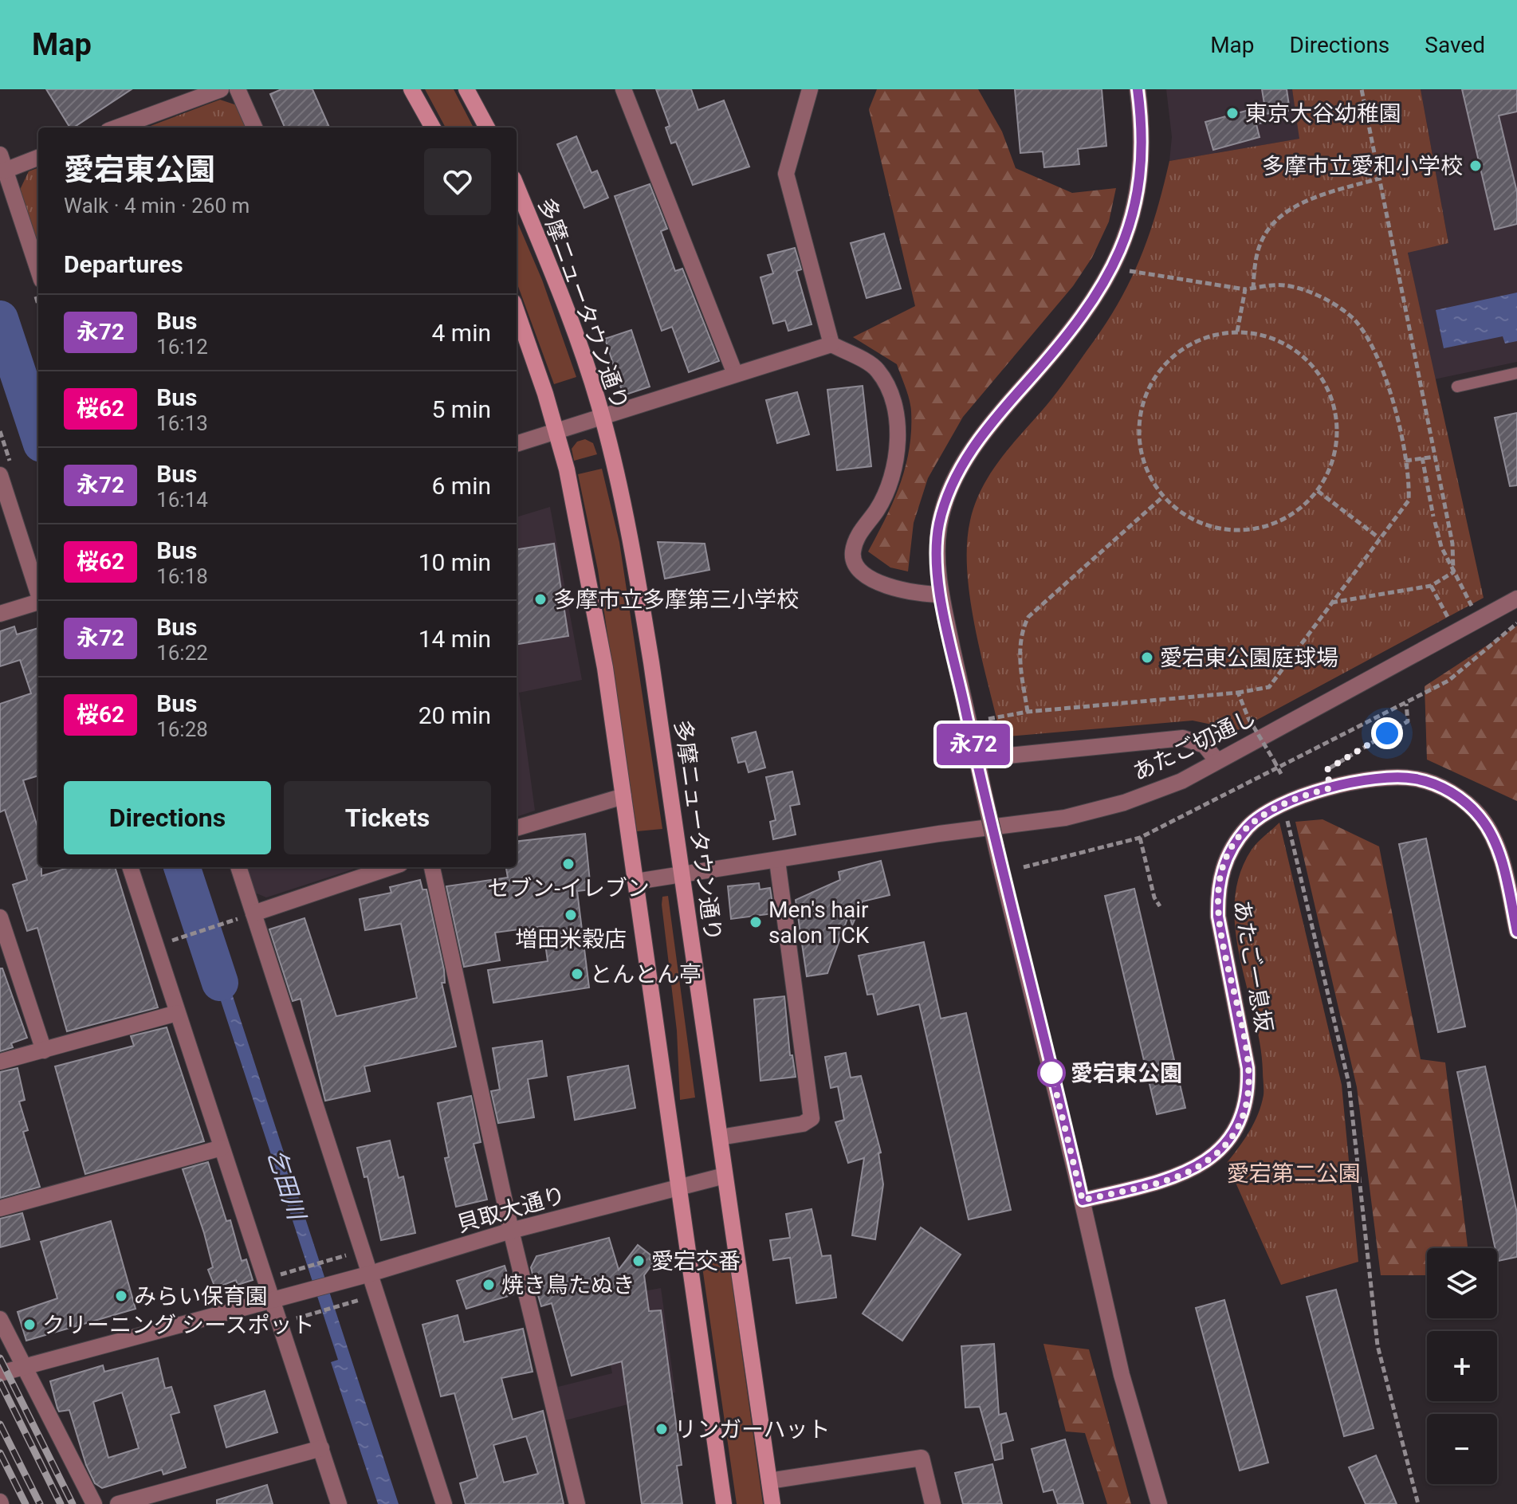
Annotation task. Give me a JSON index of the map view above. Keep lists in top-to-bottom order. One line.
{"streets":{"main road":["多摩ニュータウン通り"],"street":["あたご切通し","あたご一息坂","貝取大通り"]},"crossings":[["多摩ニュータウン通り","あたご切通し"],["多摩ニュータウン通り","貝取大通り"]],"water":["乞田川"],"parks":["愛宕第二公園"],"places":["東京大谷幼稚園","多摩市立愛和小学校","多摩市立多摩第三小学校","愛宕東公園庭球場","セブン-イレブン","増田米穀店","Men's hair salon TCK","とんとん亭","愛宕東公園","愛宕交番","焼き鳥たぬき","みらい保育園","クリーニング シースポット","リンガーハット"],"lines":["bus line 永72"],"page":{"header":"Map","nav":["Map","Directions","Saved"],"on_map":"永72","heading":[["愛宕東公園","Walk · 4 min · 260 m"],"Departures"],"list":[{"mark":"永72","name":"Bus","note":"16:12","value":"4 min"},{"mark":"桜62","name":"Bus","note":"16:13","value":"5 min"},{"mark":"永72","name":"Bus","note":"16:14","value":"6 min"},{"mark":"桜62","name":"Bus","note":"16:18","value":"10 min"},{"mark":"永72","name":"Bus","note":"16:22","value":"14 min"},{"mark":"桜62","name":"Bus","note":"16:28","value":"20 min"}],"buttons":["Directions","Tickets"],"map_buttons":["+","−"]}}
